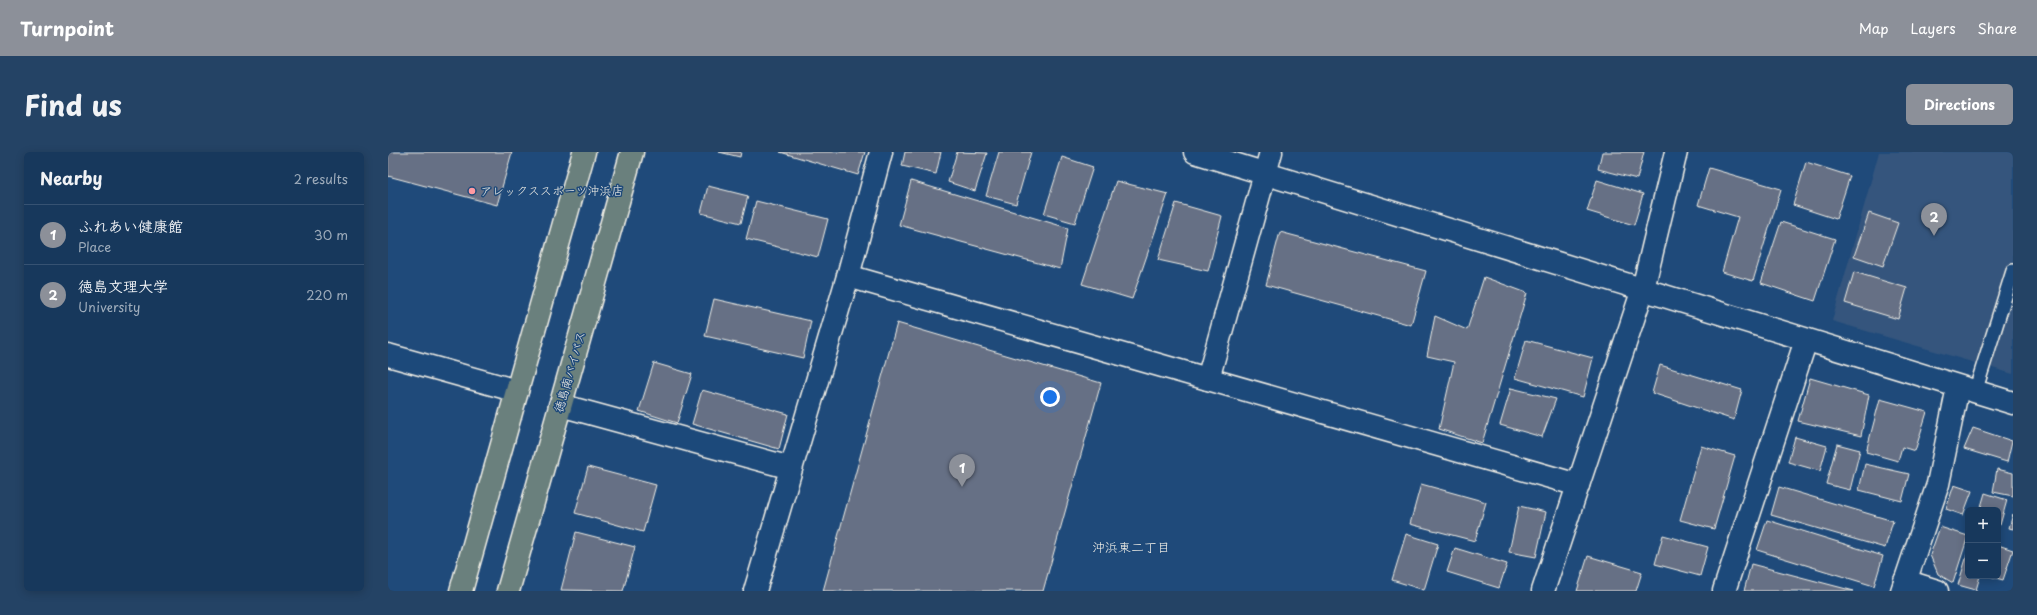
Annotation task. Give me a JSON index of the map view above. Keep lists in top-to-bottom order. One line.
{"streets":{"highway":["徳島南バイパス"]},"districts":["沖浜東二丁目"],"places":["アレックススポーツ沖浜店"],"page":{"header":"Turnpoint","nav":["Map","Layers","Share"],"title":"Find us","buttons":"Directions","heading":["Nearby","2 results"],"pins":["2","1"],"list":[{"mark":"1","name":"ふれあい健康館","note":"Place","value":"30 m"},{"mark":"2","name":"徳島文理大学","note":"University","value":"220 m"}],"map_buttons":["+","−"]}}
